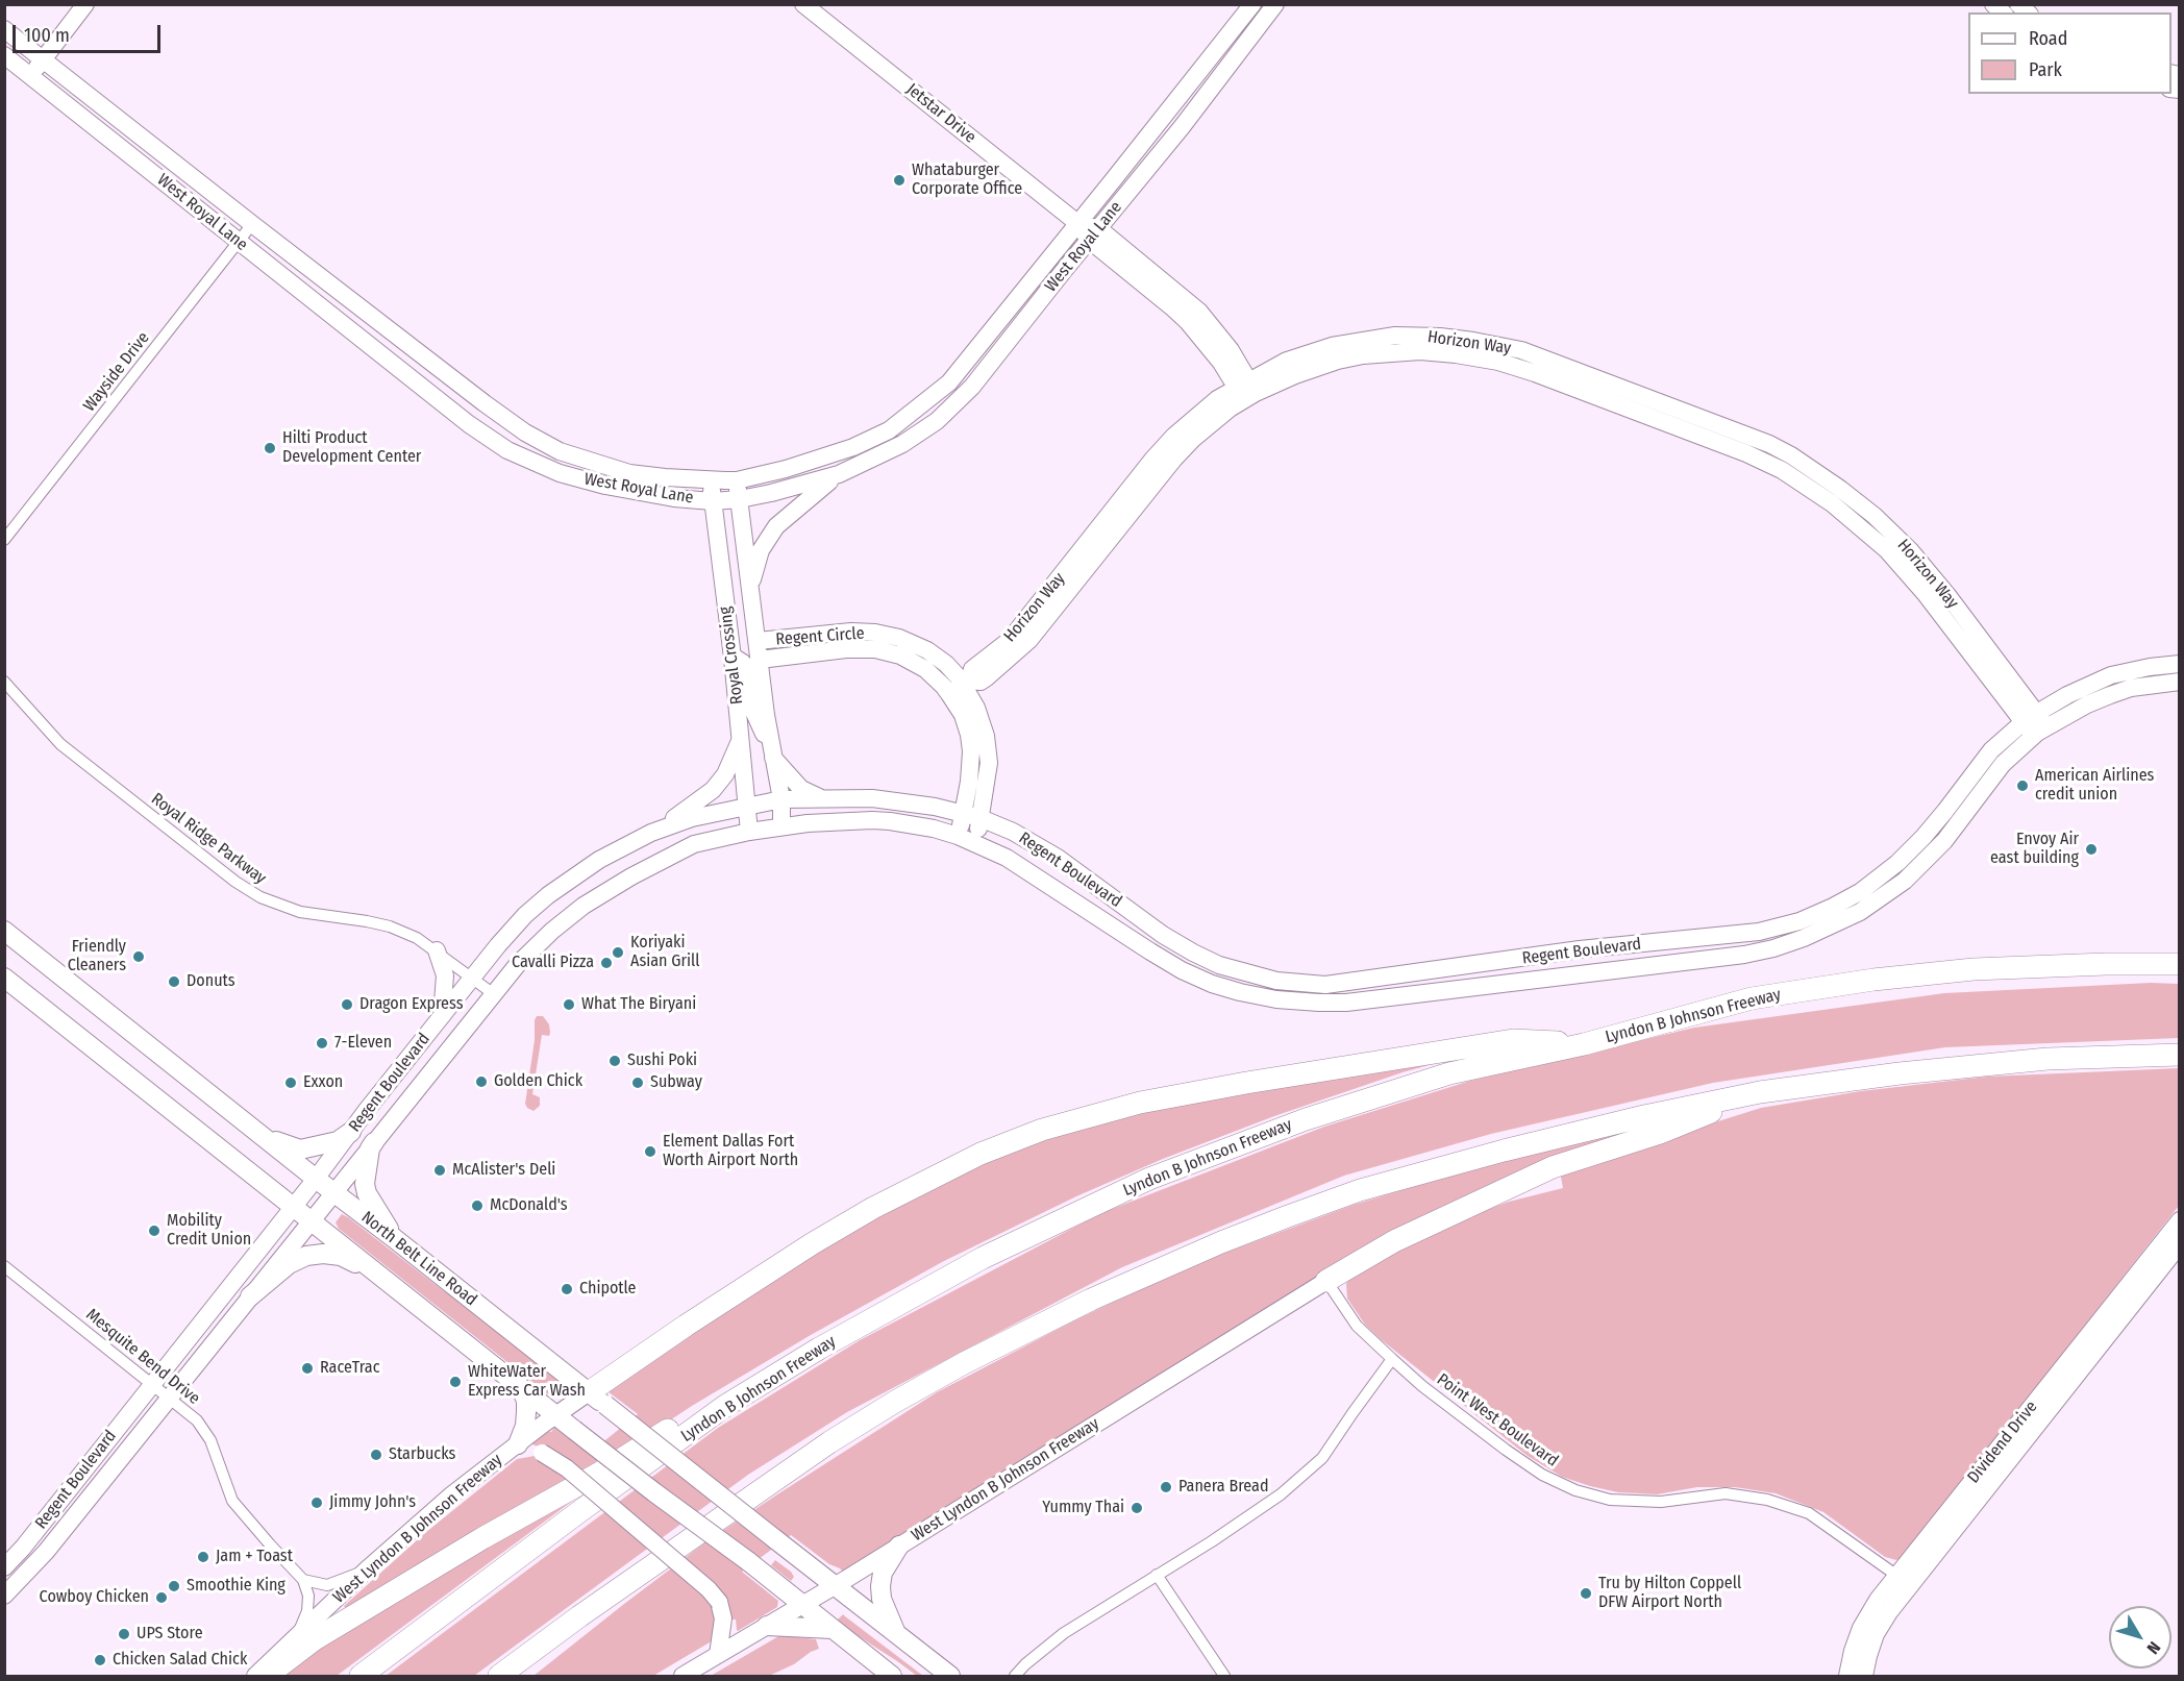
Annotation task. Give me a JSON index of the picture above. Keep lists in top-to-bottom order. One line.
{"streets":{"highway":["Lyndon B Johnson Freeway"],"main road":["North Belt Line Road"],"street":["Jetstar Drive","West Royal Lane","Horizon Way","Wayside Drive","Regent Circle","Royal Crossing","Royal Ridge Parkway","Regent Boulevard","Mesquite Bend Drive","Point West Boulevard","Dividend Drive","West Lyndon B Johnson Freeway"]},"crossings":[["Jetstar Drive","West Royal Lane"],["Jetstar Drive","Horizon Way"],["West Royal Lane","Wayside Drive"],["West Royal Lane","Royal Crossing"],["Horizon Way","Regent Circle"],["Horizon Way","Regent Boulevard"],["Regent Circle","Royal Crossing"],["Regent Circle","Regent Boulevard"],["Royal Crossing","Regent Boulevard"],["Royal Ridge Parkway","Regent Boulevard"],["Regent Boulevard","North Belt Line Road"],["Regent Boulevard","Mesquite Bend Drive"],["North Belt Line Road","West Lyndon B Johnson Freeway"],["Point West Boulevard","Dividend Drive"],["Point West Boulevard","West Lyndon B Johnson Freeway"]],"places":["Whataburger Corporate Office","Hilti Product Development Center","American Airlines credit union","Envoy Air east building","Koriyaki Asian Grill","Friendly Cleaners","Cavalli Pizza","Donuts","Dragon Express","What The Biryani","7-Eleven","Sushi Poki","Golden Chick","Exxon","Subway","Element Dallas Fort Worth Airport North","McAlister's Deli","McDonald's","Mobility Credit Union","Chipotle","RaceTrac","WhiteWater Express Car Wash","Starbucks","Panera Bread","Jimmy John's","Yummy Thai","Jam + Toast","Smoothie King","Tru by Hilton Coppell DFW Airport North","Cowboy Chicken","UPS Store","Chicken Salad Chick"],"legend":["Road","Park"],"scale_bar":"100 m","north":"bottom right"}
